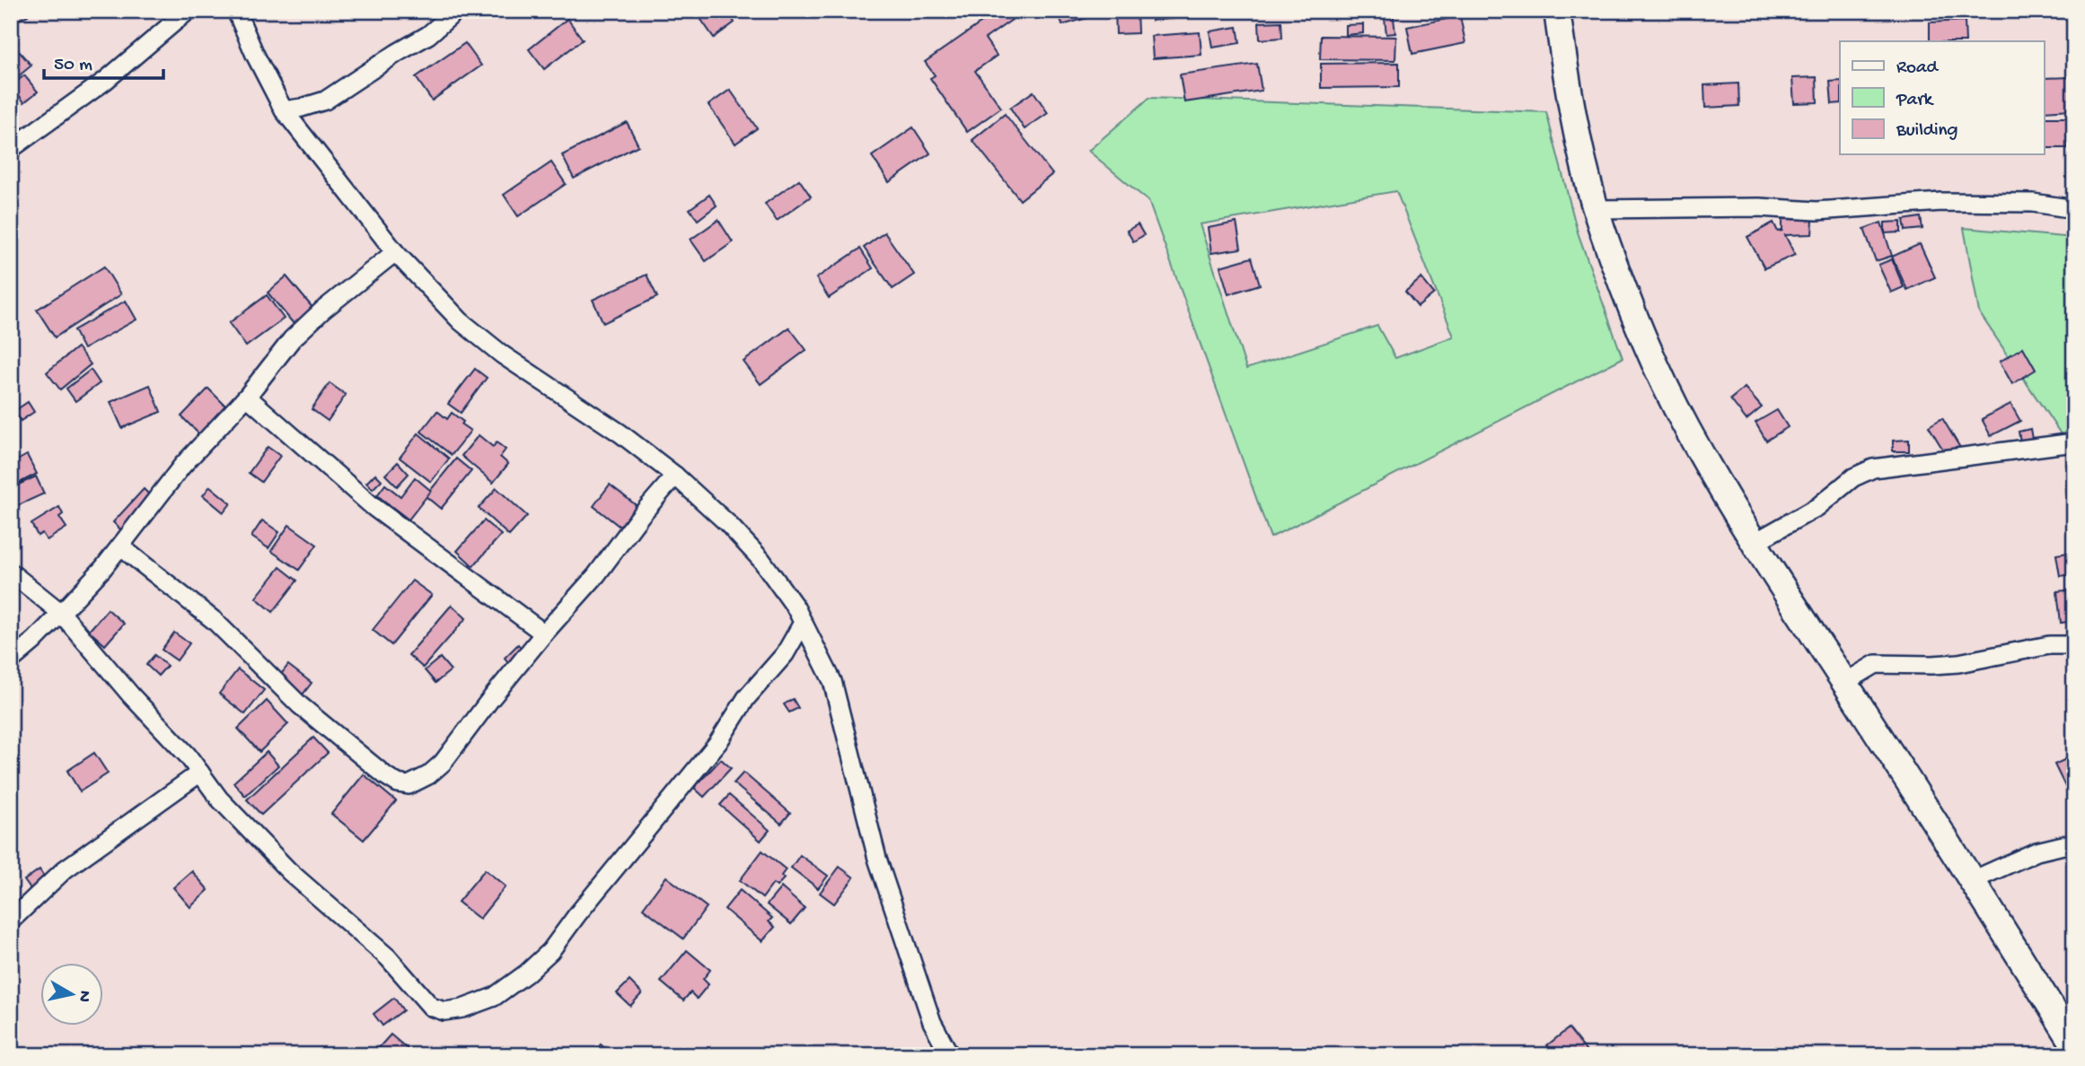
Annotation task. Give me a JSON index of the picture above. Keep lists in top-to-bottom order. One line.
{"legend":["Road","Park","Building"],"scale_bar":"50 m","north":"right"}
